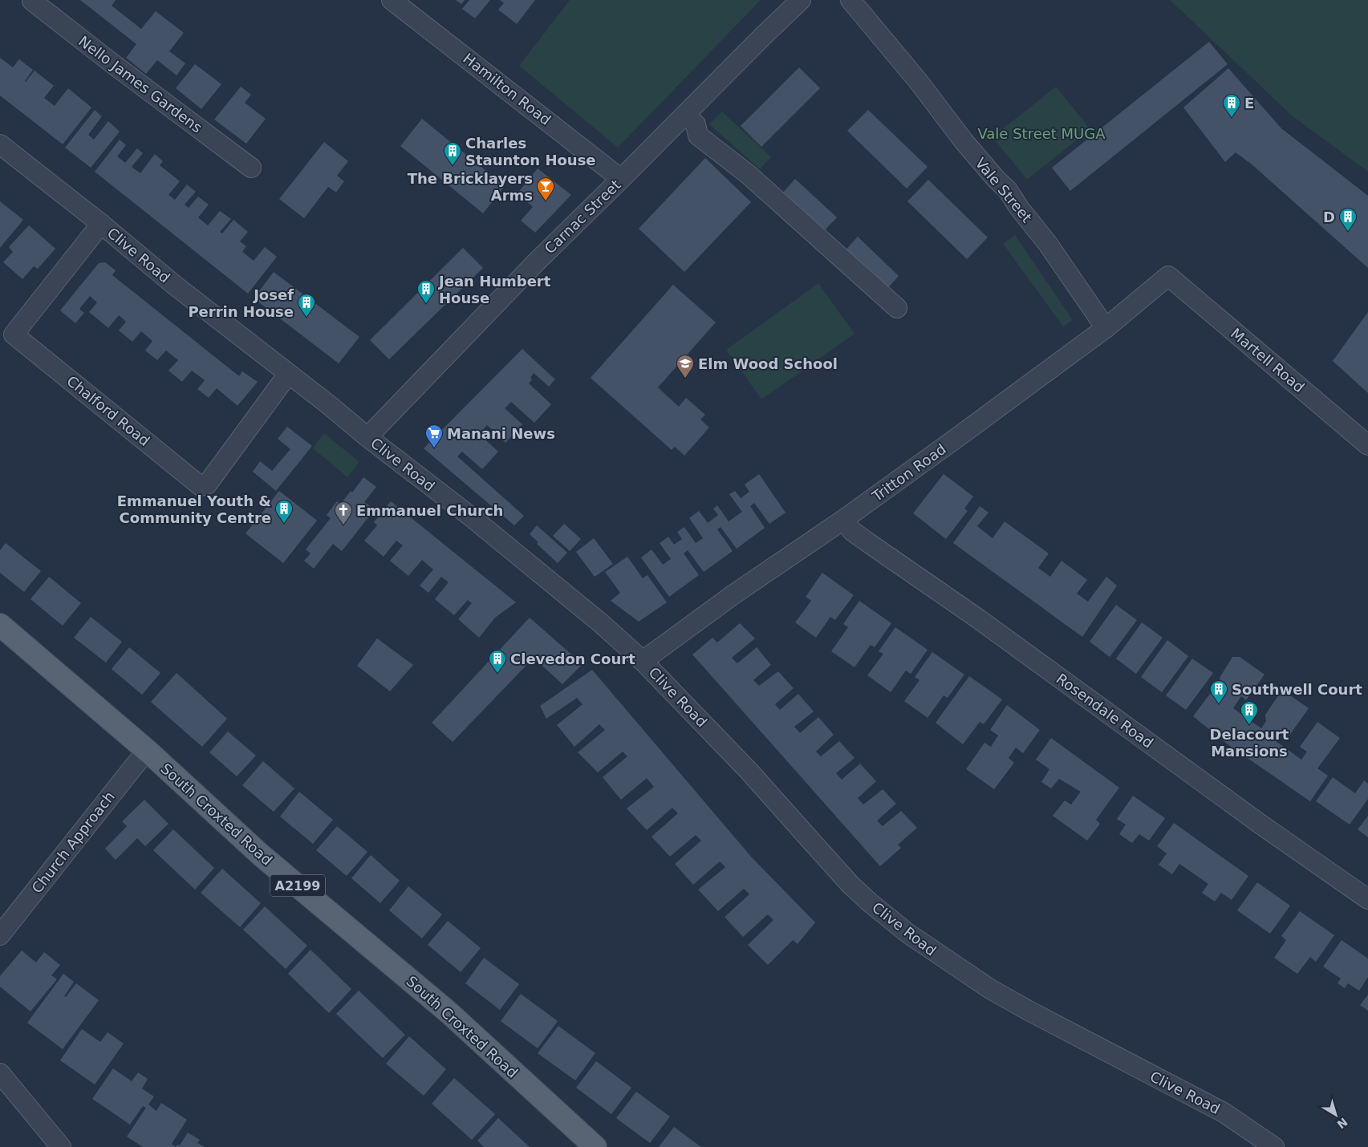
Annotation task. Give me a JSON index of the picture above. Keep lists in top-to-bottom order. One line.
{"streets":{"main road":["South Croxted Road","A2199"],"street":["Nello James Gardens","Hamilton Road","Vale Street","Carnac Street","Clive Road","Martell Road","Chalford Road","Tritton Road","Rosendale Road","Church Approach"]},"crossings":[["Hamilton Road","Carnac Street"],["Vale Street","Tritton Road"],["Carnac Street","Clive Road"],["Clive Road","Chalford Road"],["Clive Road","Tritton Road"],["Martell Road","Tritton Road"],["Tritton Road","Rosendale Road"],["South Croxted Road","Church Approach"]],"parks":["Vale Street MUGA"],"places":{"building":["E","Charles Staunton House","D","Jean Humbert House","Josef Perrin House","Emmanuel Youth & Community Centre","Clevedon Court","Southwell Court","Delacourt Mansions"],"bar":["The Bricklayers Arms"],"school or university":["Elm Wood School"],"supermarket":["Manani News"],"church":["Emmanuel Church"]},"north":"bottom right"}
